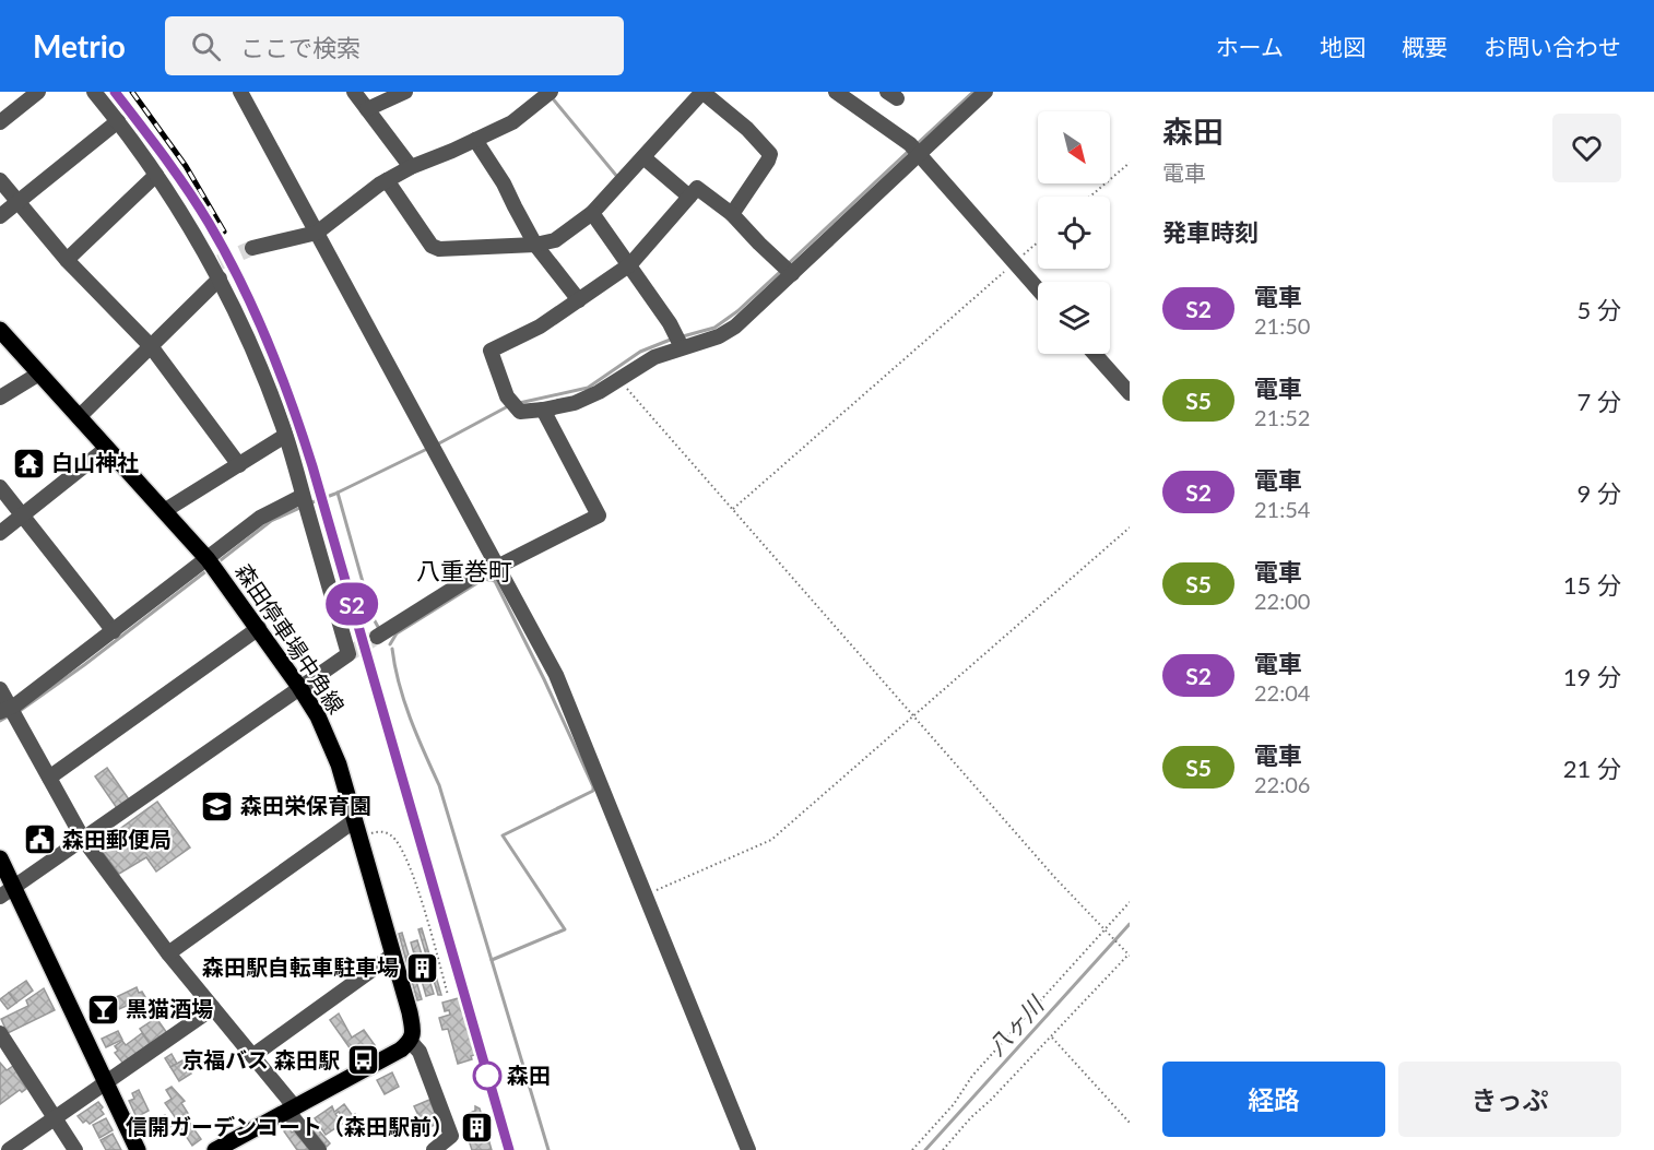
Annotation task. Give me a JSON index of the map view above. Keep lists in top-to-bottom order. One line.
{"streets":{"main road":["森田停車場中角線"]},"districts":["八重巻町"],"water":["八ヶ川"],"places":{"temple":["白山神社"],"school or university":["森田栄保育園"],"public building":["森田郵便局"],"building":["森田駅自転車駐車場","信開ガーデンコート（森田駅前）"],"bar":["黒猫酒場"],"bus stop":["京福バス 森田駅"],"other":["森田"]},"north":"bottom right","page":{"header":"Metrio","search":"ここで検索","nav":["ホーム","地図","概要","お問い合わせ"],"on_map":"S2","heading":[["森田","電車"],"発車時刻"],"list":[{"mark":"S2","name":"電車","note":"21:50","value":"5 分"},{"mark":"S5","name":"電車","note":"21:52","value":"7 分"},{"mark":"S2","name":"電車","note":"21:54","value":"9 分"},{"mark":"S5","name":"電車","note":"22:00","value":"15 分"},{"mark":"S2","name":"電車","note":"22:04","value":"19 分"},{"mark":"S5","name":"電車","note":"22:06","value":"21 分"}],"buttons":["経路","きっぷ"]}}
